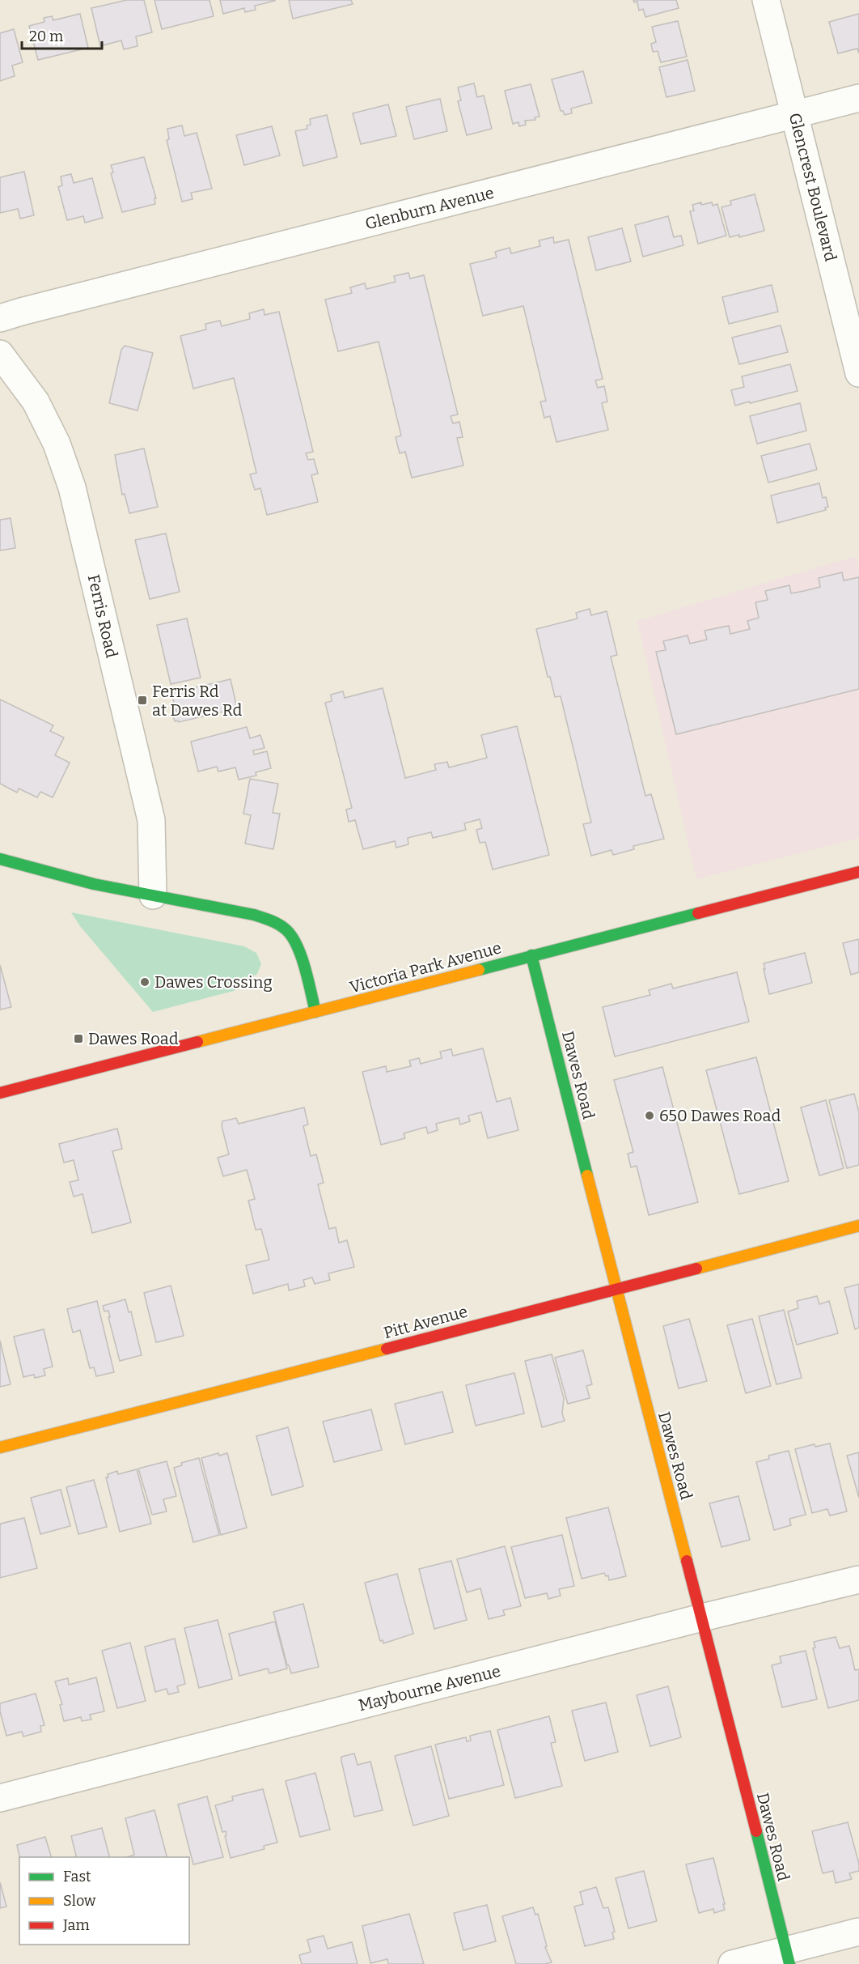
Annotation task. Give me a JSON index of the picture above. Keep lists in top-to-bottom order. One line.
{"streets":{"street":["Glencrest Boulevard","Glenburn Avenue","Ferris Road","Victoria Park Avenue","Dawes Road","Pitt Avenue","Maybourne Avenue"]},"crossings":[["Glencrest Boulevard","Glenburn Avenue"],["Victoria Park Avenue","Dawes Road"],["Dawes Road","Pitt Avenue"],["Dawes Road","Maybourne Avenue"]],"places":{"transit":["Ferris Rd at Dawes Rd","Dawes Road"],"other":["Dawes Crossing","650 Dawes Road"]},"legend":["Fast","Slow","Jam"],"scale_bar":"20 m"}
